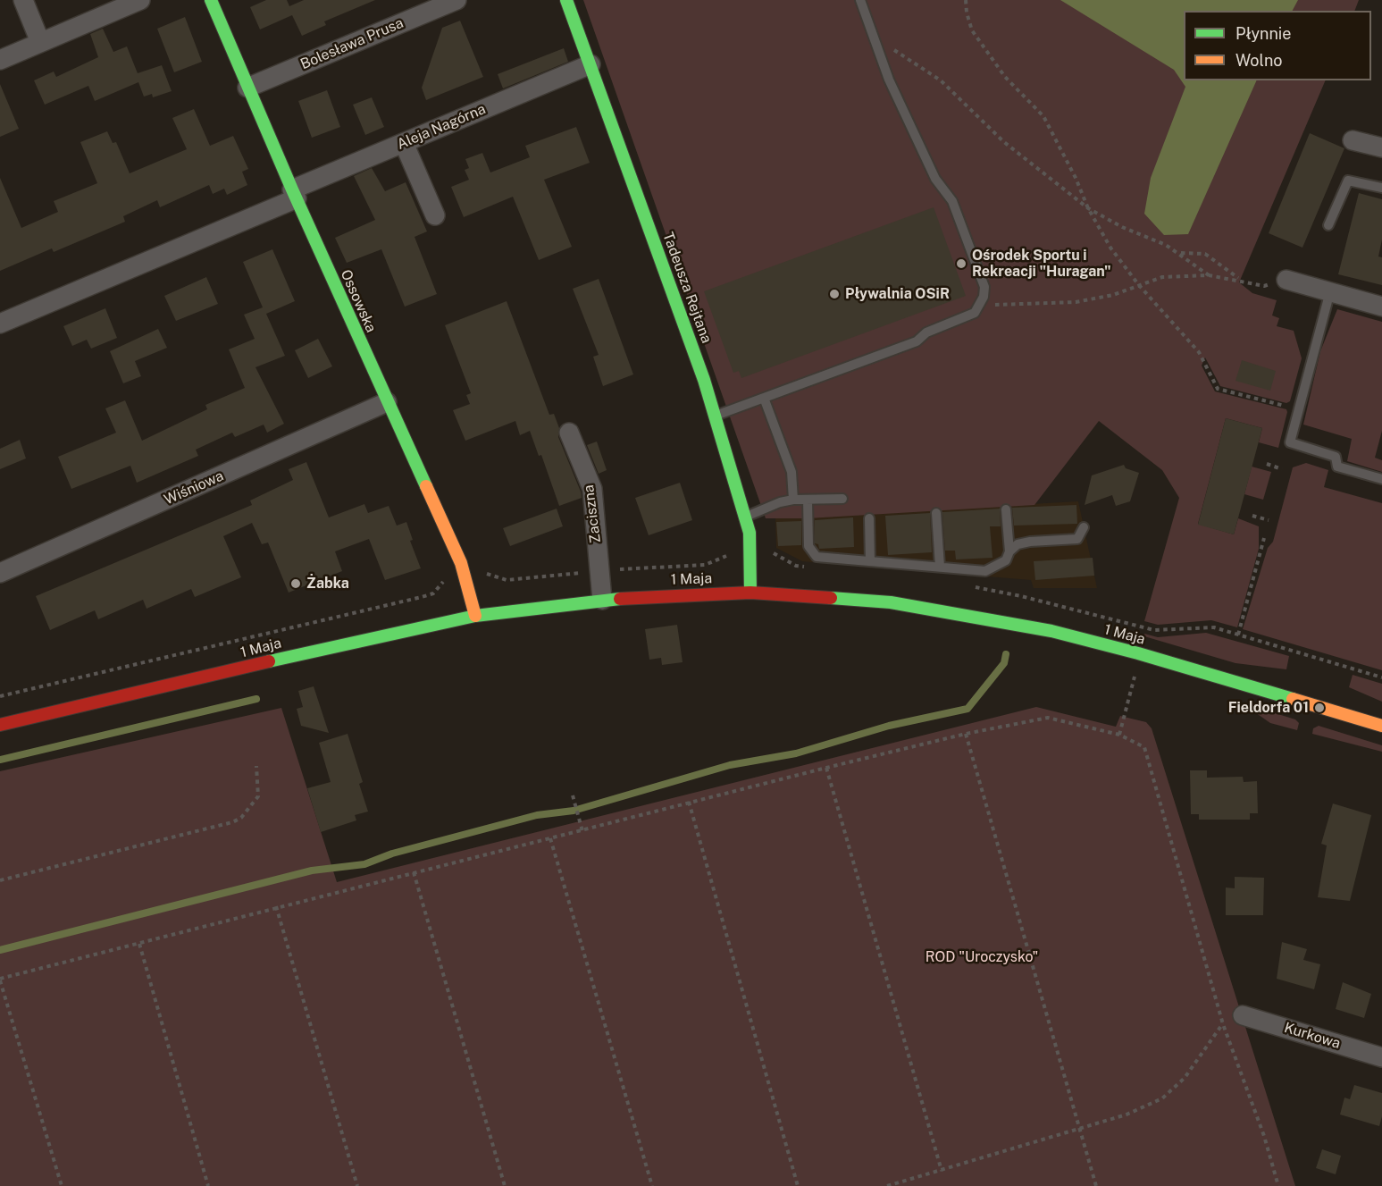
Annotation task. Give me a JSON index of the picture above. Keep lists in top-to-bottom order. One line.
{"streets":{"main road":["Tadeusza Rejtana","Ossowska","1 Maja"],"street":["Bolesława Prusa","Aleja Nagórna","Wiśniowa","Zaciszna","Kurkowa"]},"crossings":[["Bolesława Prusa","Ossowska"],["Aleja Nagórna","Tadeusza Rejtana"],["Aleja Nagórna","Ossowska"],["Tadeusza Rejtana","1 Maja"],["Ossowska","Wiśniowa"],["Ossowska","1 Maja"],["Zaciszna","1 Maja"]],"parks":["ROD \"Uroczysko\""],"places":["Ośrodek Sportu i Rekreacji \"Huragan\"","Pływalnia OSiR","Żabka","Fieldorfa 01"],"legend":["Płynnie","Wolno"]}
